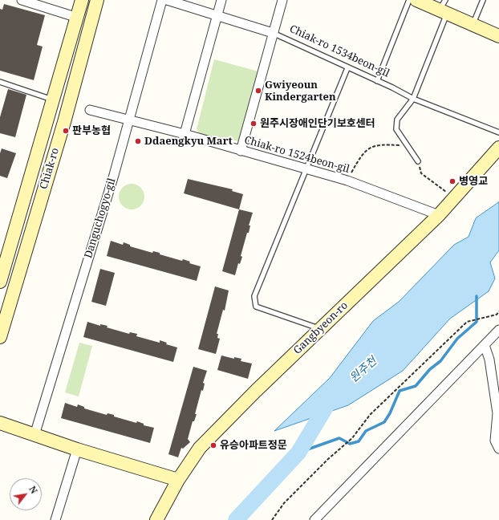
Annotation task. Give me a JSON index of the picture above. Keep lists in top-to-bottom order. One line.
{"streets":{"street":["Chiak-ro 1534beon-gil","Chiak-ro 1524beon-gil","Chiak-ro","Danguchogyo-gil","Gangbyeon-ro"]},"crossings":[["Chiak-ro 1524beon-gil","Danguchogyo-gil"],["Chiak-ro 1524beon-gil","Gangbyeon-ro"]],"water":["원주천"],"places":["Gwiyeoun Kindergarten","원주시장애인단기보호센터","판부농협","Ddaengkyu Mart","병영교","유승아파트정문"],"north":"top right"}
